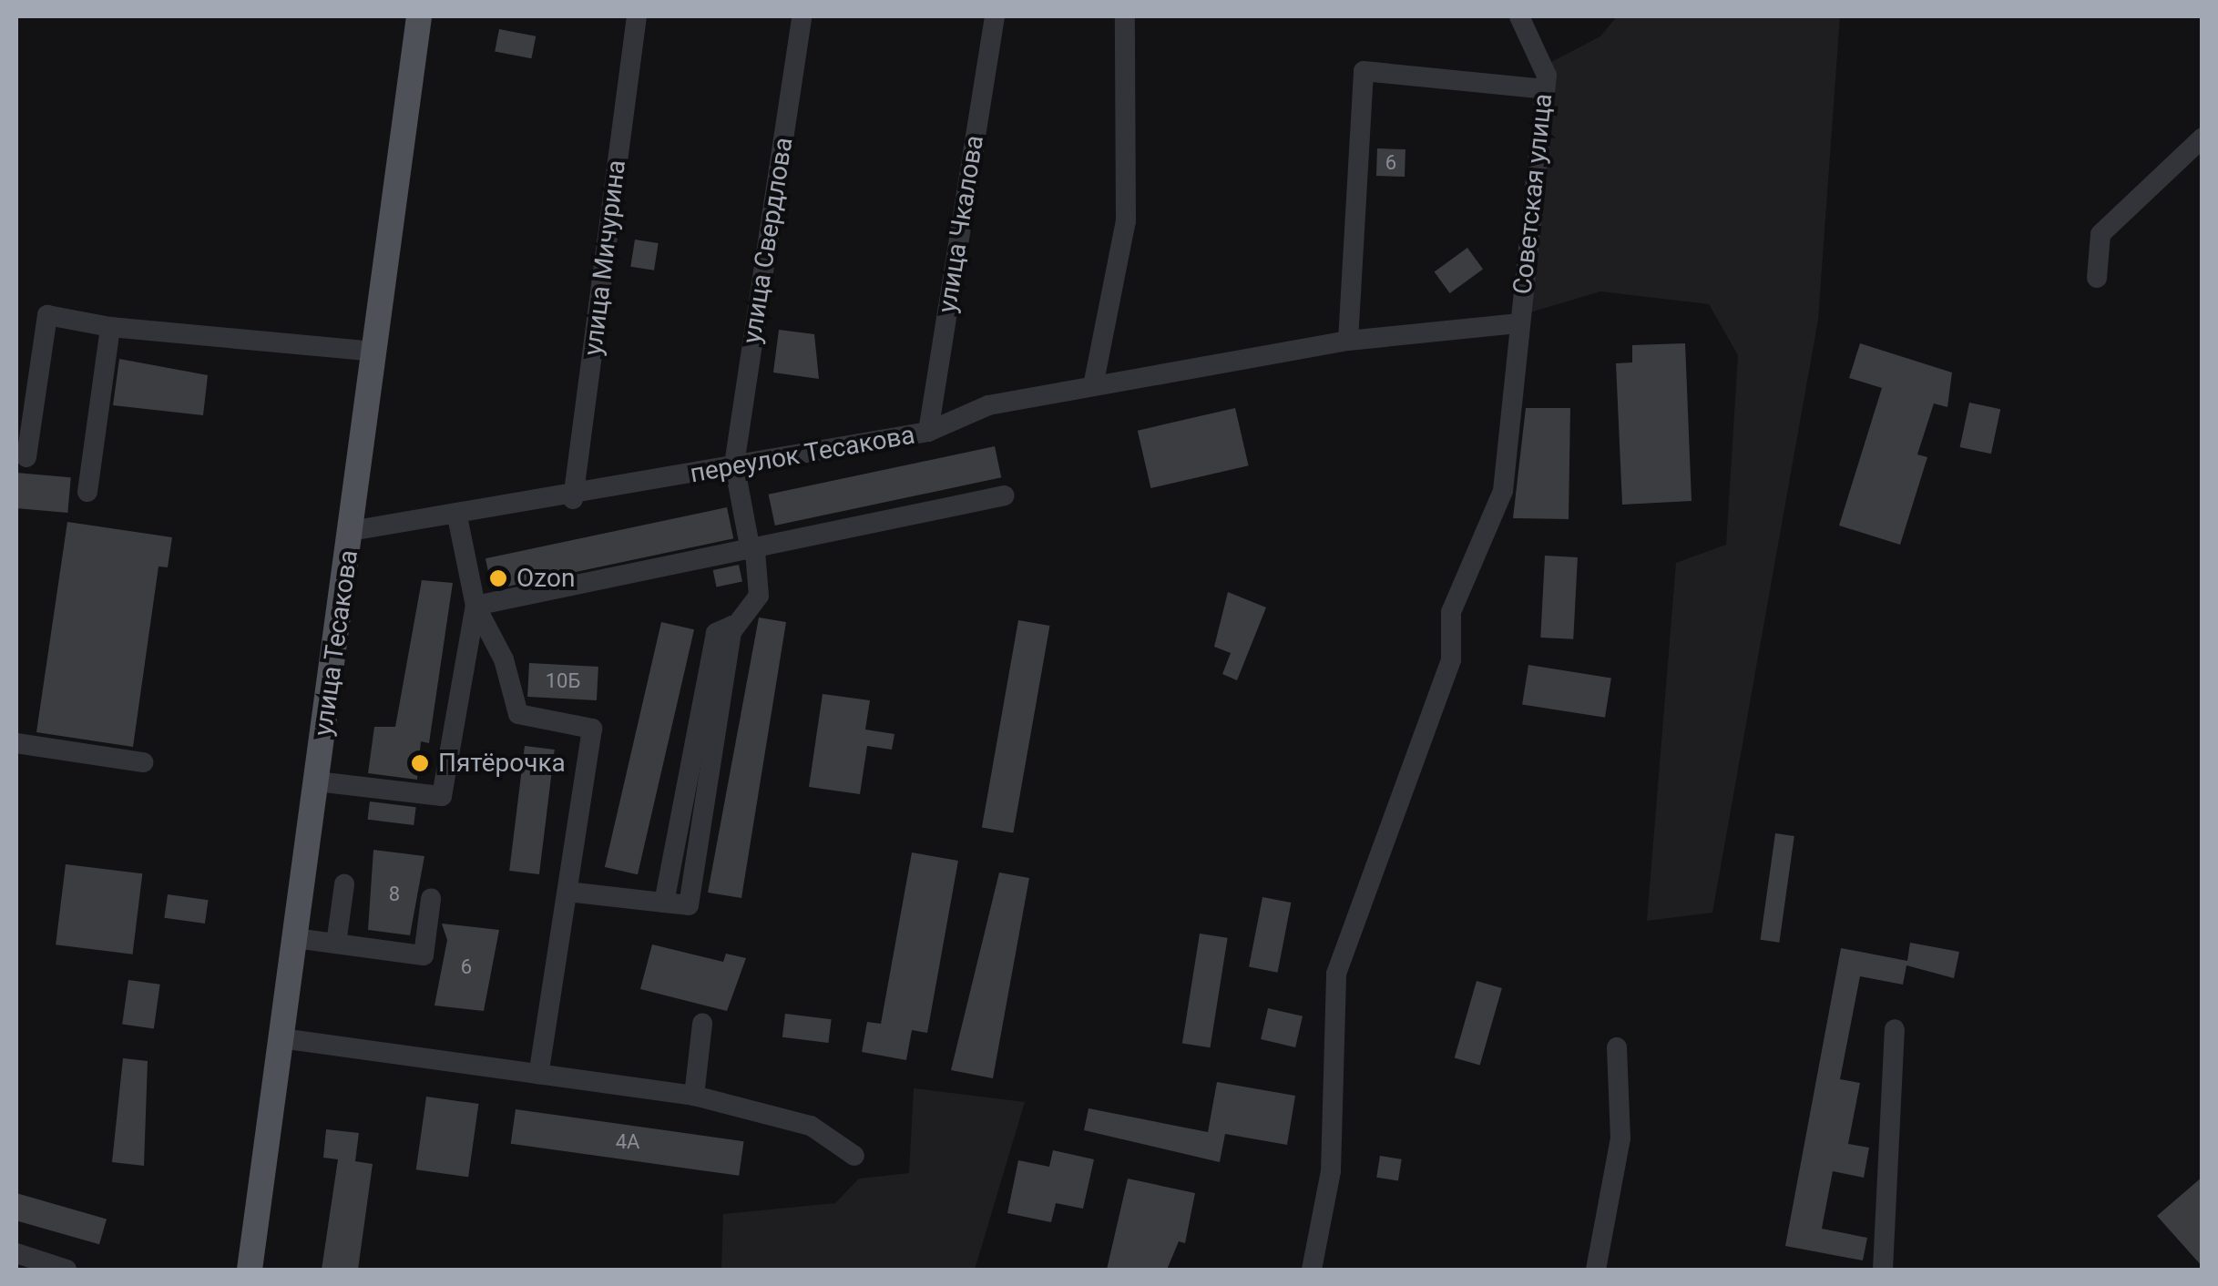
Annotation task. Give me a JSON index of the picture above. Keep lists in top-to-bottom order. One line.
{"streets":{"main road":["улица Тесакова"],"street":["Советская улица","улица Чкалова","улица Свердлова","улица Мичурина","переулок Тесакова"]},"crossings":[["Советская улица","переулок Тесакова"],["улица Чкалова","переулок Тесакова"],["улица Свердлова","переулок Тесакова"],["улица Мичурина","переулок Тесакова"],["переулок Тесакова","улица Тесакова"]],"places":["Ozon","Пятёрочка"],"house_numbers":["6","10Б","8","6","4А"]}
